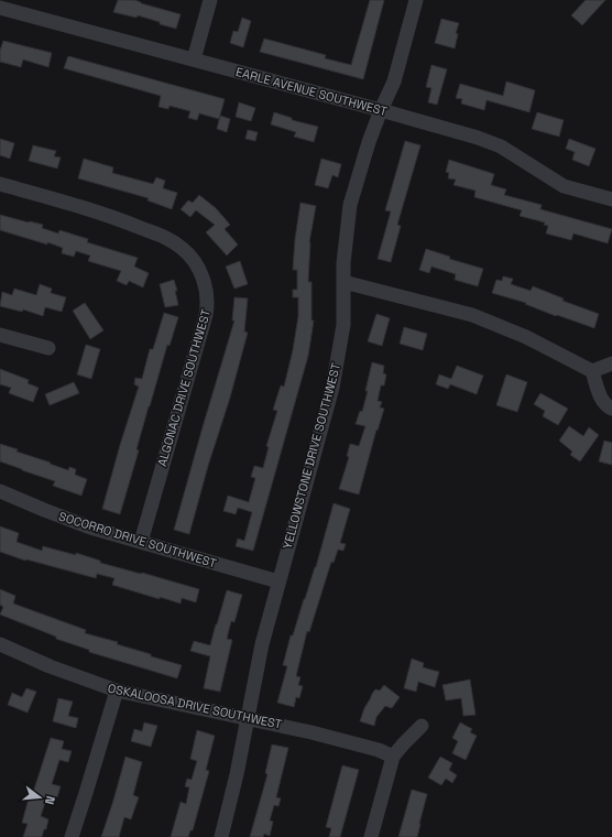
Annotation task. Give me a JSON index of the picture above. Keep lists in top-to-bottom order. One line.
{"streets":{"street":["EARLE AVENUE SOUTHWEST","ALGONAC DRIVE SOUTHWEST","YELLOWSTONE DRIVE SOUTHWEST","SOCORRO DRIVE SOUTHWEST","OSKALOOSA DRIVE SOUTHWEST"]},"crossings":[["EARLE AVENUE SOUTHWEST","YELLOWSTONE DRIVE SOUTHWEST"],["ALGONAC DRIVE SOUTHWEST","SOCORRO DRIVE SOUTHWEST"],["YELLOWSTONE DRIVE SOUTHWEST","SOCORRO DRIVE SOUTHWEST"],["YELLOWSTONE DRIVE SOUTHWEST","OSKALOOSA DRIVE SOUTHWEST"]],"north":"right"}
